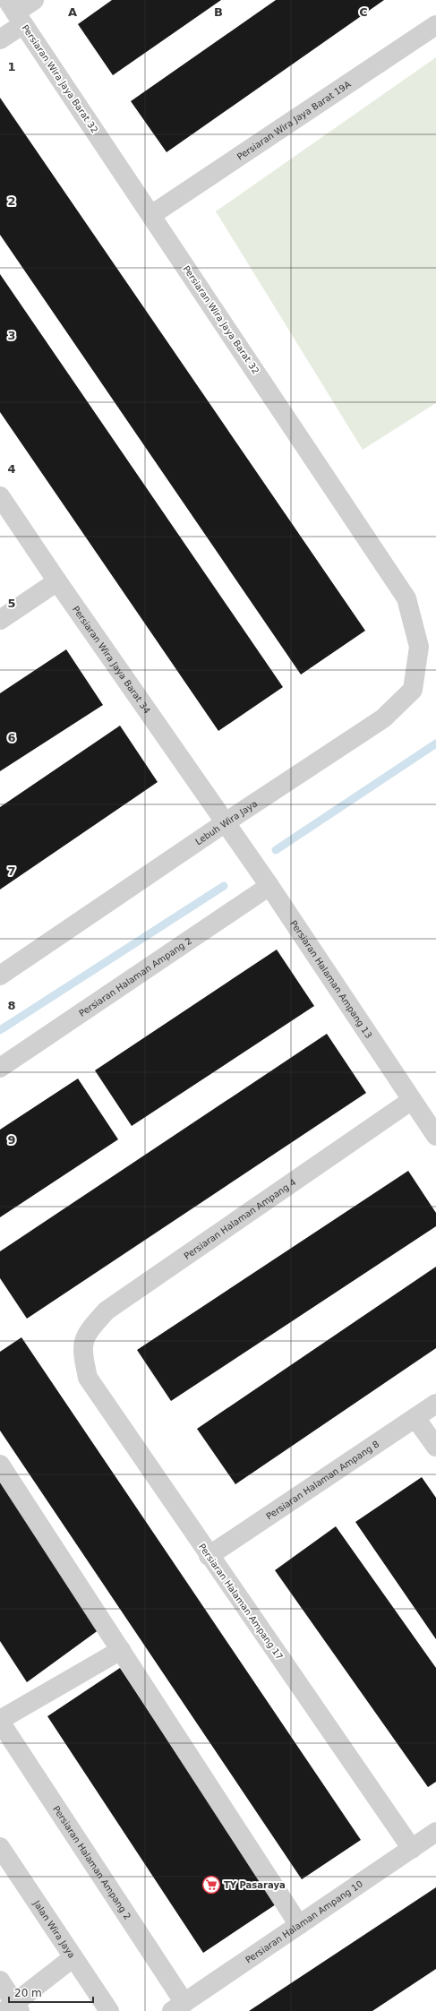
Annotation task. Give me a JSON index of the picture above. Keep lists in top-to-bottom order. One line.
{"streets":{"street":["Persiaran Wira Jaya Barat 32","Persiaran Wira Jaya Barat 19A","Persiaran Wira Jaya Barat 34","Lebuh Wira Jaya","Persiaran Halaman Ampang 2","Persiaran Halaman Ampang 13","Persiaran Halaman Ampang 4","Persiaran Halaman Ampang 8","Persiaran Halaman Ampang 17","Persiaran Halaman Ampang 10","Jalan Wira Jaya"]},"crossings":[["Persiaran Wira Jaya Barat 32","Persiaran Wira Jaya Barat 19A"],["Persiaran Wira Jaya Barat 32","Lebuh Wira Jaya"],["Persiaran Wira Jaya Barat 34","Lebuh Wira Jaya"],["Persiaran Wira Jaya Barat 34","Persiaran Halaman Ampang 13"],["Lebuh Wira Jaya","Persiaran Halaman Ampang 13"],["Persiaran Halaman Ampang 2","Persiaran Halaman Ampang 13"],["Persiaran Halaman Ampang 2","Persiaran Halaman Ampang 10"],["Persiaran Halaman Ampang 13","Persiaran Halaman Ampang 4"],["Persiaran Halaman Ampang 4","Persiaran Halaman Ampang 17"],["Persiaran Halaman Ampang 8","Persiaran Halaman Ampang 17"],["Persiaran Halaman Ampang 17","Persiaran Halaman Ampang 10"]],"places":{"supermarket":["TY Pasaraya"]},"scale_bar":"20 m","grid":{"columns":["A","B","C"],"rows":["1","2","3","4","5","6","7","8","9"]}}
